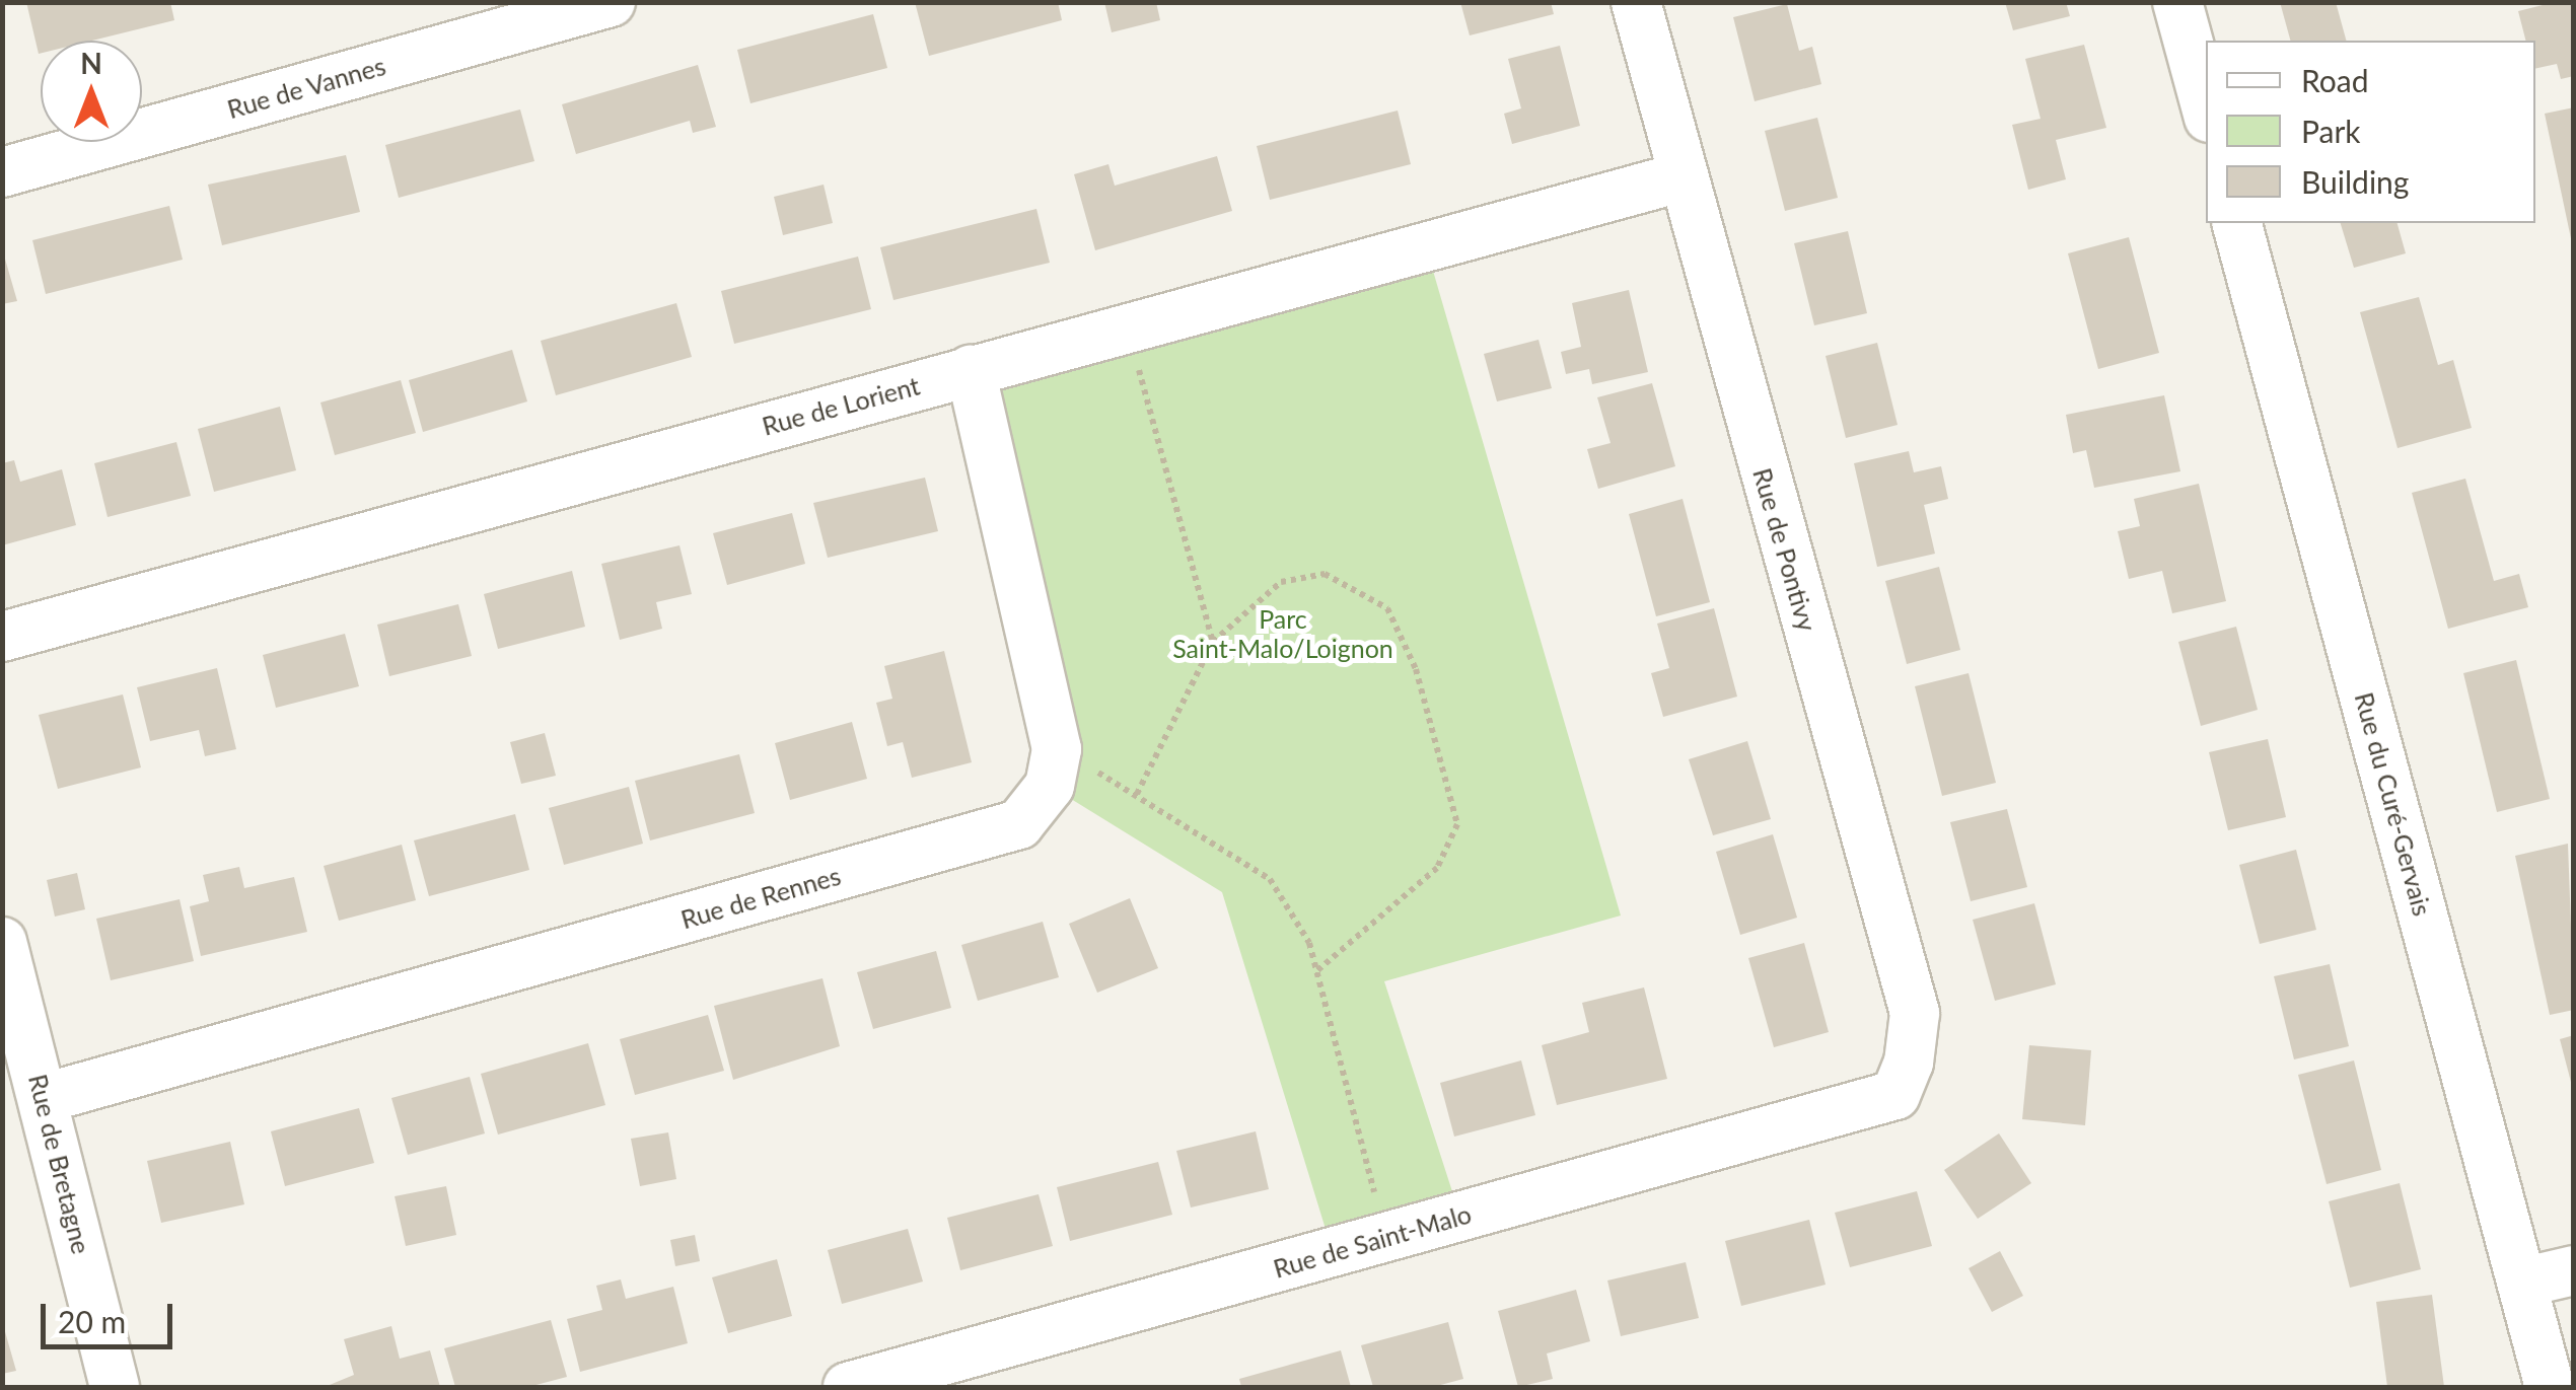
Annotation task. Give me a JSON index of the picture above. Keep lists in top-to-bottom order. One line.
{"streets":{"street":["Rue de Vannes","Rue de Lorient","Rue de Pontivy","Rue du Curé-Gervais","Rue de Rennes","Rue de Bretagne","Rue de Saint-Malo"]},"crossings":[["Rue de Lorient","Rue de Pontivy"],["Rue de Pontivy","Rue de Saint-Malo"],["Rue de Rennes","Rue de Bretagne"]],"parks":["Parc Saint-Malo/Loignon"],"legend":["Road","Park","Building"],"scale_bar":"20 m","north":"top"}
